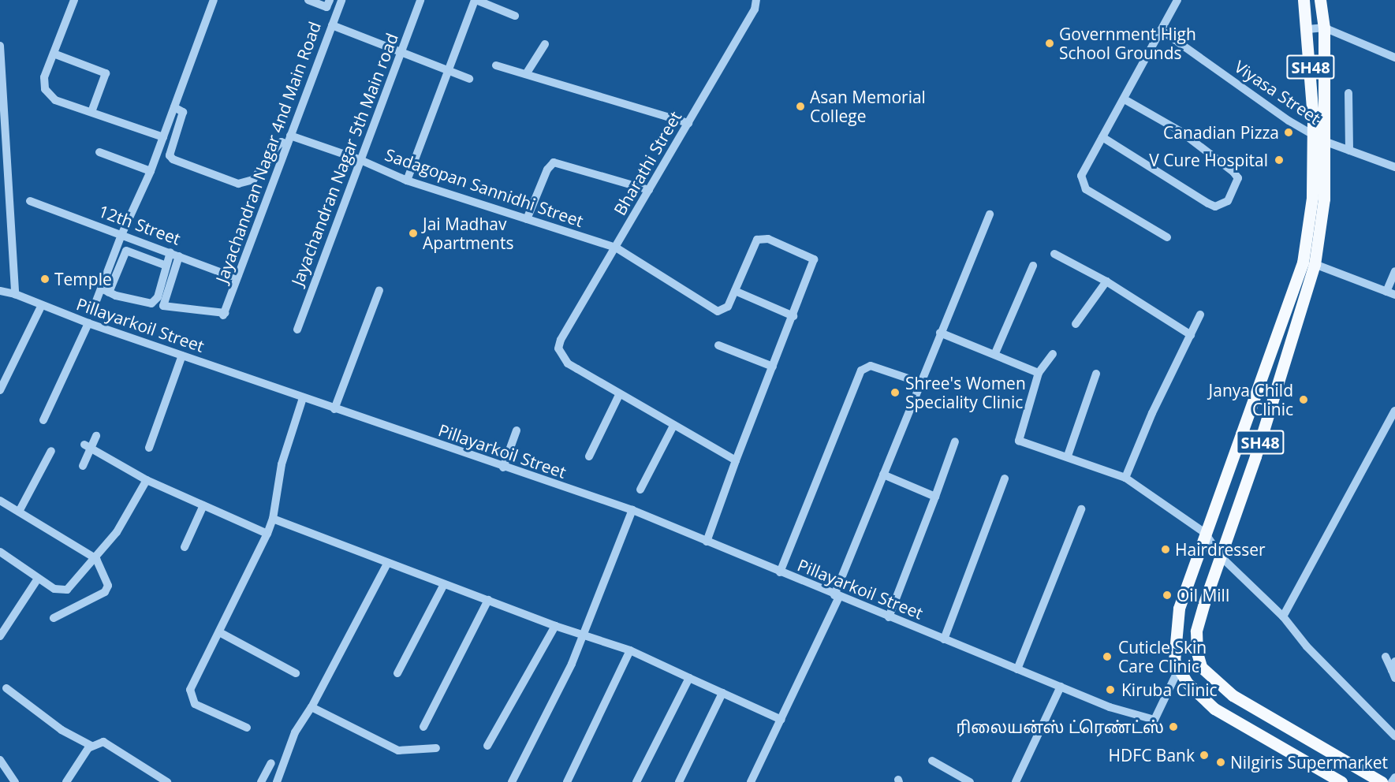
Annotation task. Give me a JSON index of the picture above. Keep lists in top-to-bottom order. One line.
{"streets":{"main road":["SH48"],"street":["Viyasa Street","Jayachandran Nagar 4nd Main Road","Jayachandran Nagar 5th Main road","Bharathi Street","Sadagopan Sannidhi Street","12th Street","Pillayarkoil Street"]},"crossings":[["SH48","Viyasa Street"],["SH48","Pillayarkoil Street"],["Jayachandran Nagar 4nd Main Road","Sadagopan Sannidhi Street"],["Jayachandran Nagar 4nd Main Road","12th Street"],["Jayachandran Nagar 5th Main road","Sadagopan Sannidhi Street"],["Bharathi Street","Sadagopan Sannidhi Street"]],"places":["Government High School Grounds","Asan Memorial College","Canadian Pizza","V Cure Hospital","Jai Madhav Apartments","Temple","Shree's Women Speciality Clinic","Janya Child Clinic","Hairdresser","Oil Mill","Cuticle Skin Care Clinic","Kiruba Clinic","ரிலையன்ஸ் ட்ரெண்ட்ஸ்","HDFC Bank","Nilgiris Supermarket"]}
